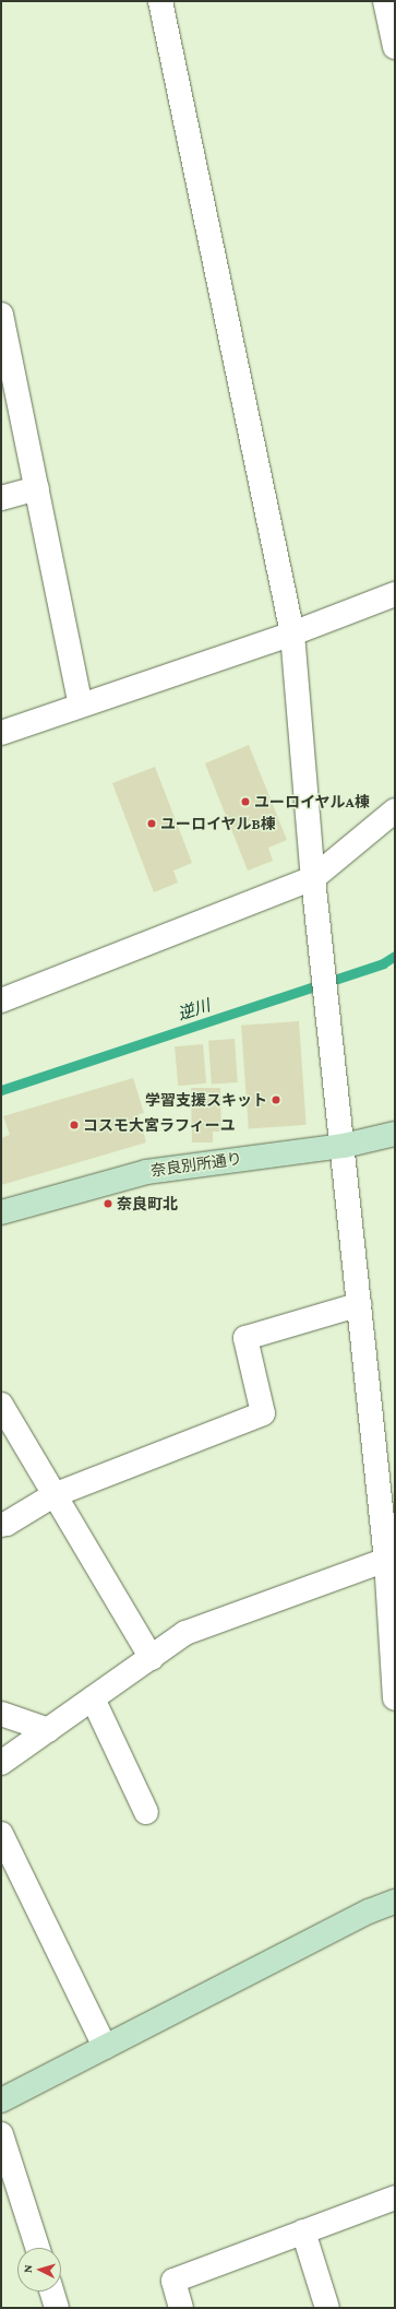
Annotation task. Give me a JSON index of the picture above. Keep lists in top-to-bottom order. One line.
{"streets":{"street":["奈良別所通り"]},"water":["逆川"],"places":["ユーロイヤルA棟","ユーロイヤルB棟","学習支援スキット","コスモ大宮ラフィーユ","奈良町北"],"north":"left"}
